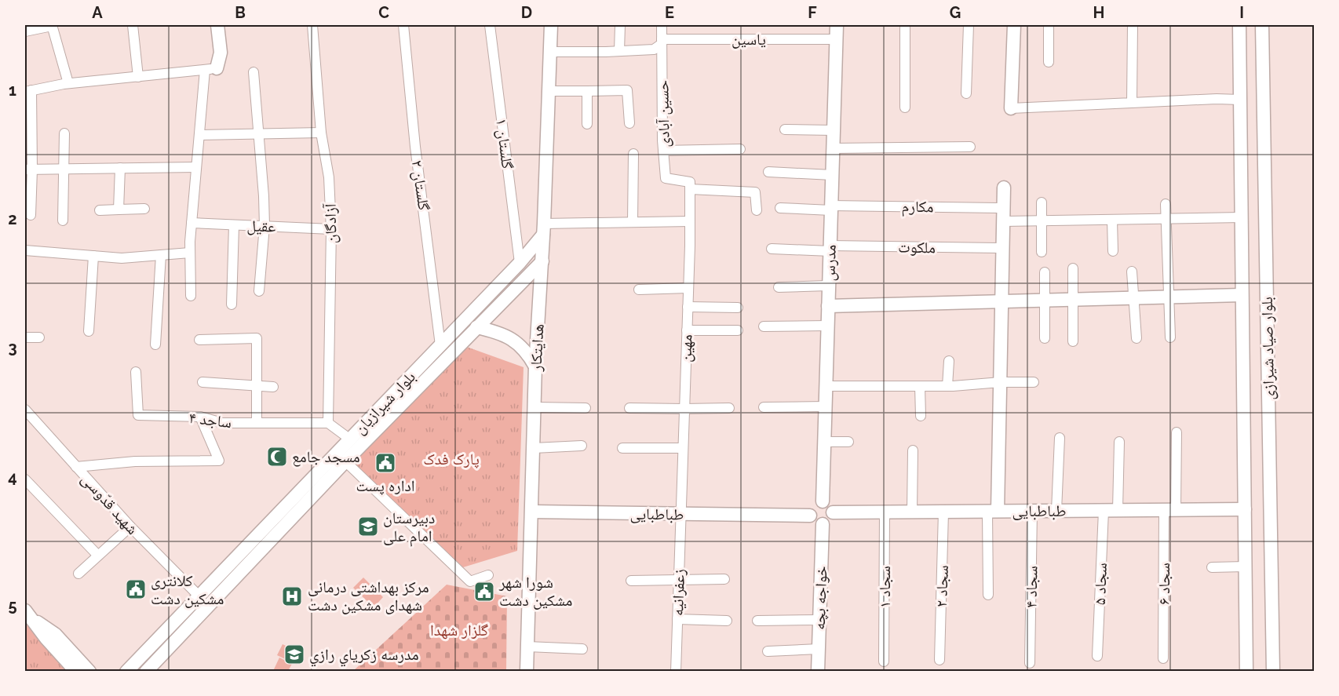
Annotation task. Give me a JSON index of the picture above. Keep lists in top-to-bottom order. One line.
{"streets":{"main road":["مدرس","هدایتکار","بلوار صیاد شیرازی","بلوار شیرازیان","طباطبایی","خواجه بچه"],"street":["یاسین","حسین آبادی","گلستان ۱","گلستان ۲","مکارم","آزادگان","عقیل","ملکوت","مهین","ساجد ۴","شهید قدّوسی","سجاد ۵","سجاد ۶","سجاد ۲","سجاد ۱","سجاد ۴","زعفرانیه"]},"crossings":[["یاسین","حسین آبادی"],["یاسین","مدرس"],["یاسین","هدایتکار"],["حسین آبادی","مهین"],["گلستان ۱","بلوار شیرازیان"],["گلستان ۲","بلوار شیرازیان"],["مکارم","مدرس"],["آزادگان","عقیل"],["آزادگان","ساجد ۴"],["ملکوت","مدرس"],["مدرس","طباطبایی"],["مدرس","خواجه بچه"],["هدایتکار","بلوار شیرازیان"],["هدایتکار","طباطبایی"],["مهین","طباطبایی"],["مهین","زعفرانیه"],["بلوار صیاد شیرازی","طباطبایی"],["بلوار شیرازیان","شهید قدّوسی"],["طباطبایی","سجاد ۵"],["طباطبایی","سجاد ۶"],["طباطبایی","سجاد ۲"],["طباطبایی","سجاد ۱"],["طباطبایی","سجاد ۴"],["طباطبایی","زعفرانیه"],["طباطبایی","خواجه بچه"]],"parks":["پارک فدک","گلزار شهدا"],"places":{"mosque":["مسجد جامع"],"public building":["اداره پست","کلانتری مشکین دشت","شورا شهر مشکین دشت"],"school or university":["دبیرستان امام علی","مدرسه زكرياي رازي"],"hospital":["مرکز بهداشتی درمانی شهدای مشکین دشت"]},"grid":{"columns":["A","B","C","D","E","F","G","H","I"],"rows":["1","2","3","4","5"]}}
